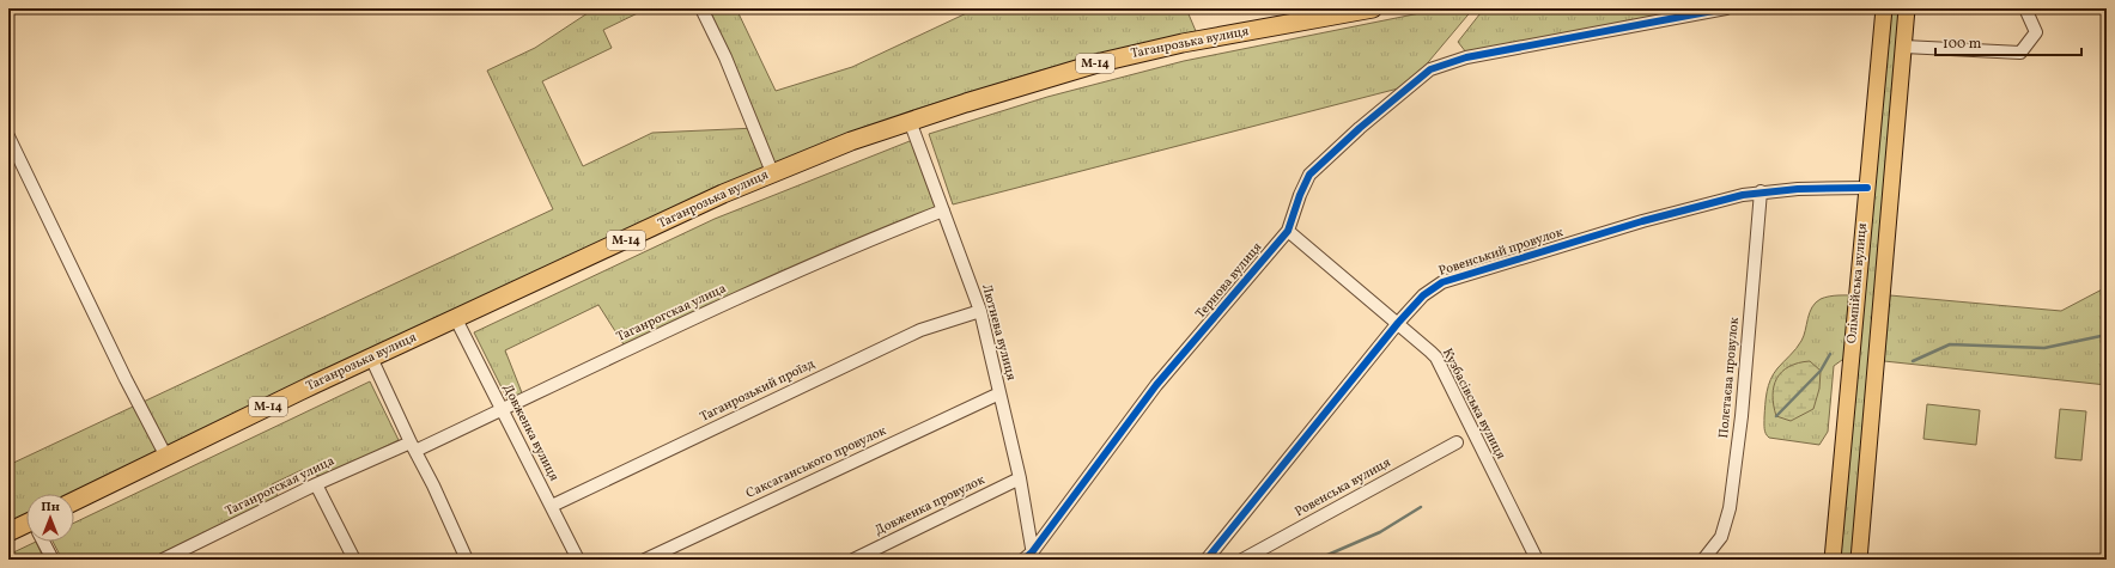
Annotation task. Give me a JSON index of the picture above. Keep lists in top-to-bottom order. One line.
{"streets":{"highway":["Таганрозька вулиця","М-14"],"main road":["Ровенський провулок","Олімпійська вулиця"],"street":["Тернова вулиця","Таганрогская улица","Лютнева вулиця","Полєтаєва провулок","Таганрозький проїзд","Кузбасівська вулиця","Довженка вулиця","Саксаганського провулок","Ровенська вулиця","Довженка провулок"]},"crossings":[["Таганрозька вулиця","Лютнева вулиця"],["Таганрозька вулиця","Довженка вулиця"],["Ровенський провулок","Олімпійська вулиця"],["Ровенський провулок","Полєтаєва провулок"],["Ровенський провулок","Кузбасівська вулиця"],["Тернова вулиця","Лютнева вулиця"],["Тернова вулиця","Кузбасівська вулиця"],["Таганрогская улица","Лютнева вулиця"],["Таганрогская улица","Довженка вулиця"],["Лютнева вулиця","Таганрозький проїзд"],["Лютнева вулиця","Саксаганського провулок"],["Лютнева вулиця","Довженка провулок"],["Таганрозький проїзд","Довженка вулиця"]],"scale_bar":"100 m","north":"top"}
